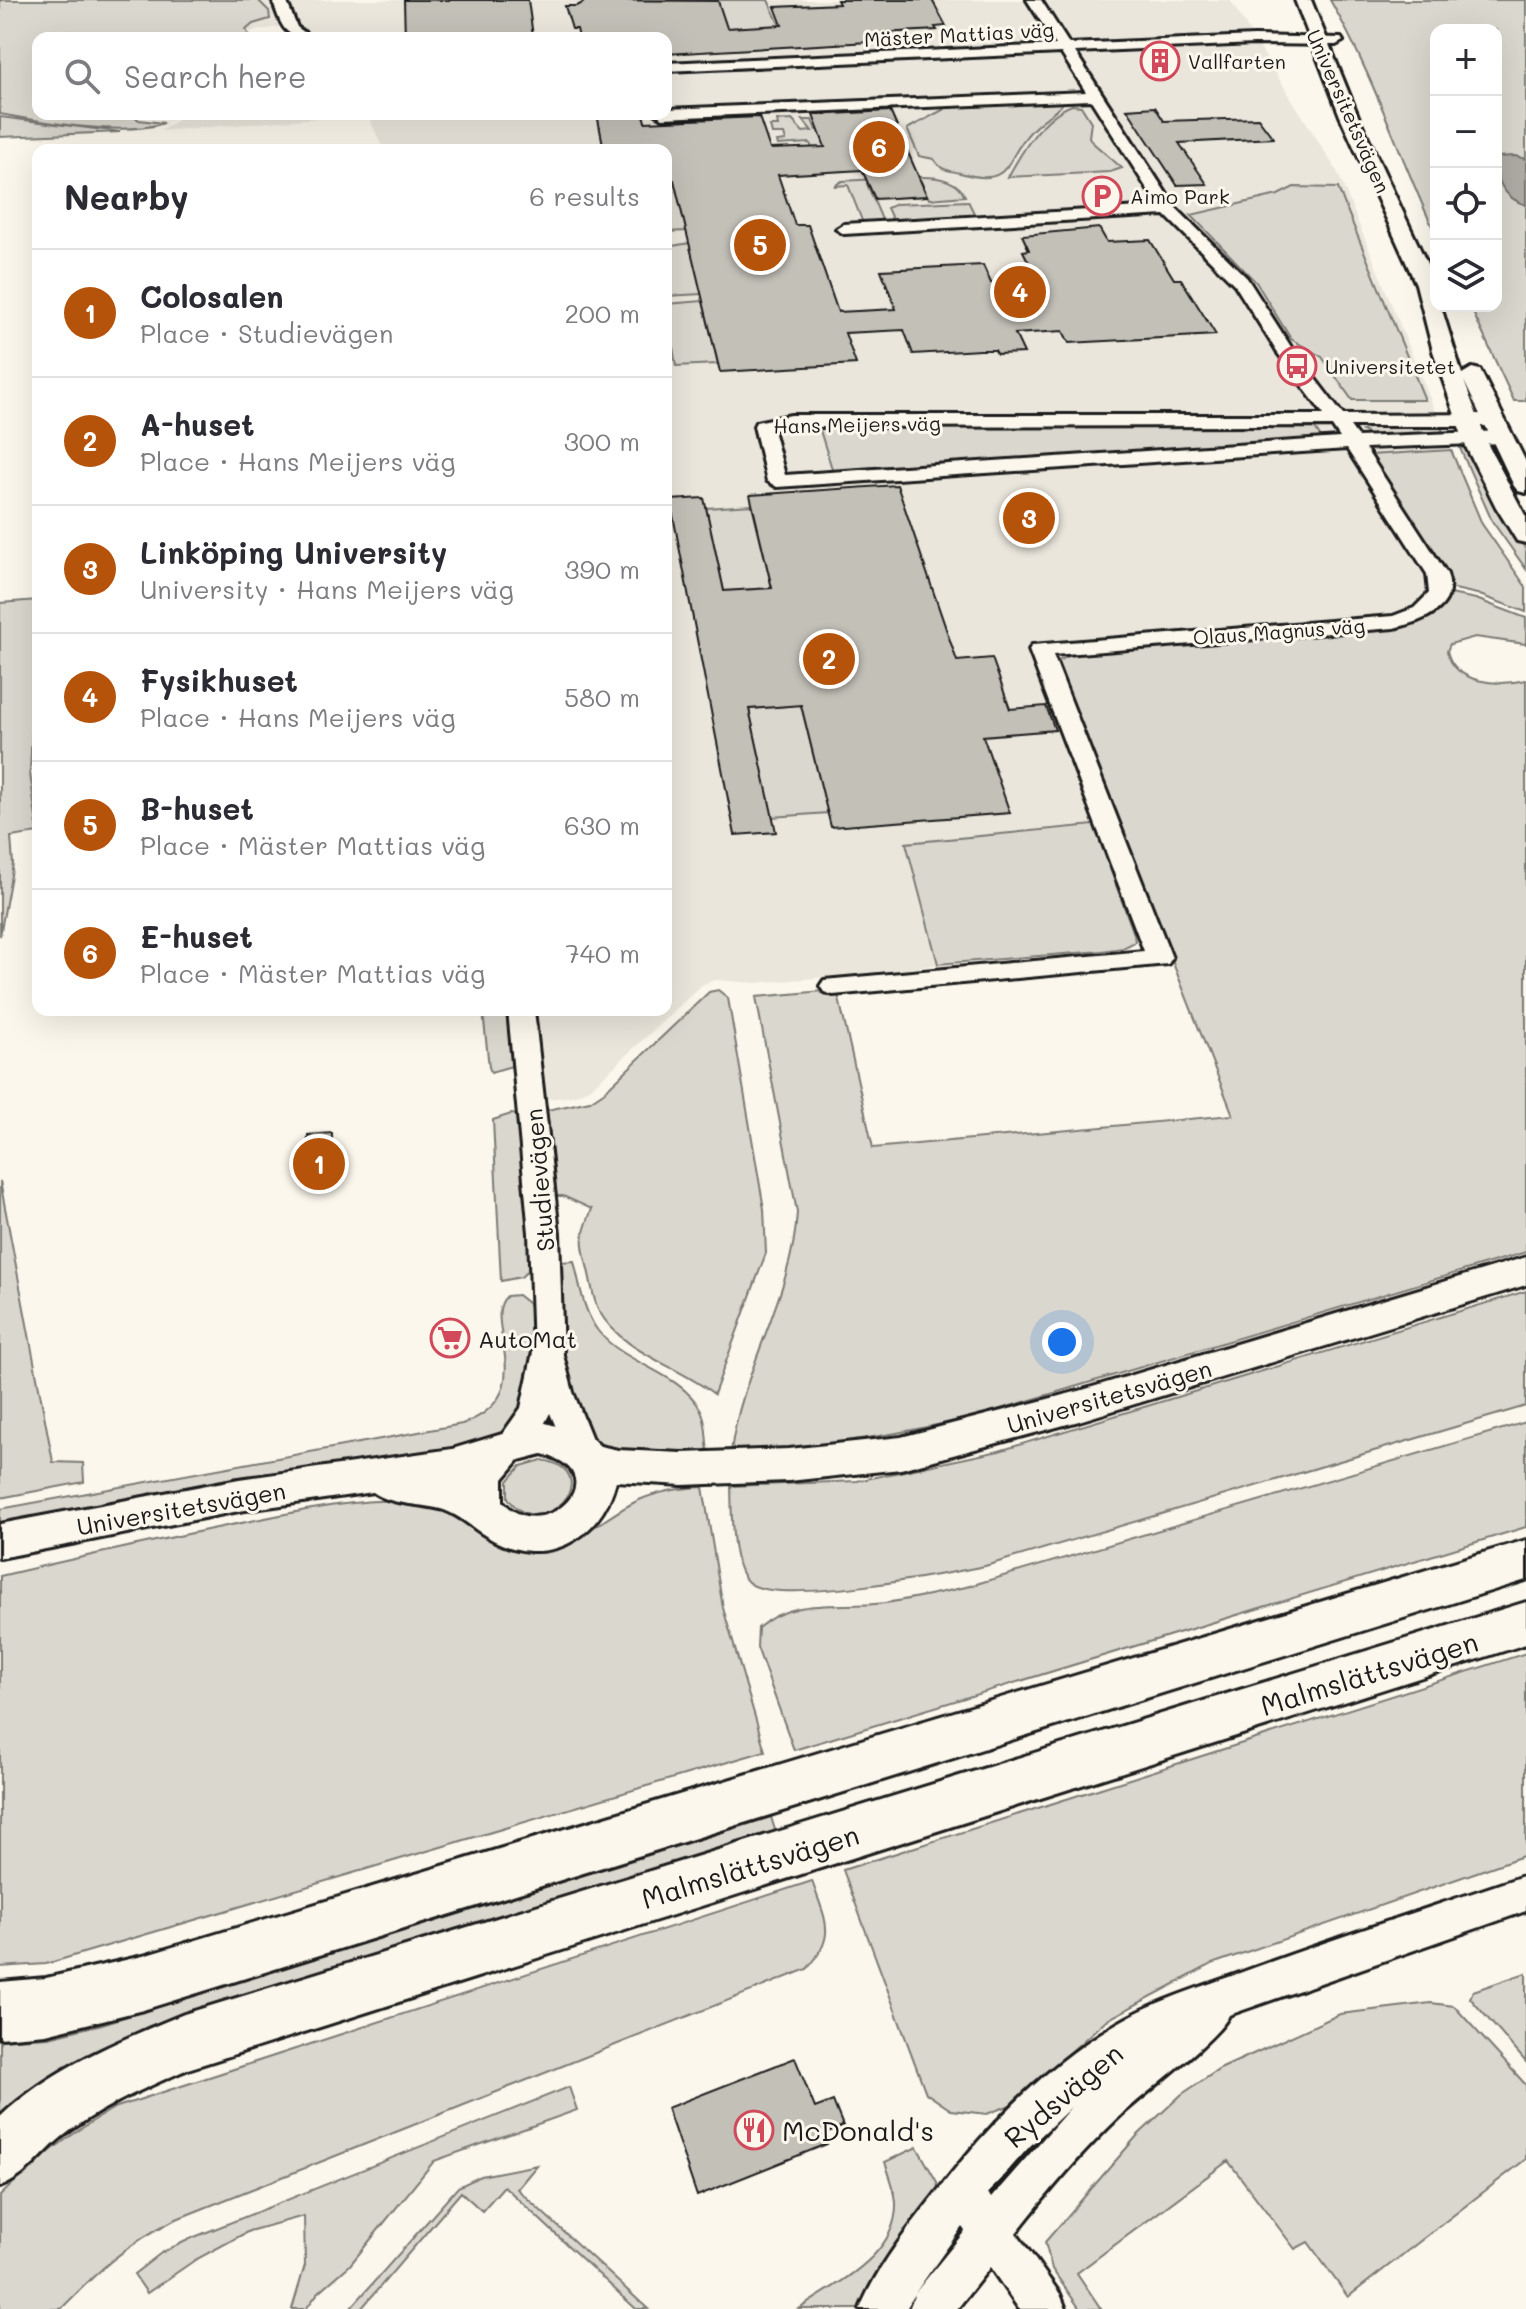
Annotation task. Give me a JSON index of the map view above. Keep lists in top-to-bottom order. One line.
{"streets":{"highway":["Malmslättsvägen"],"main road":["Universitetsvägen"],"street":["Mäster Mattias väg","Hans Meijers väg","Olaus Magnus väg","Studievägen","Rydsvägen"]},"crossings":[["Mäster Mattias väg","Universitetsvägen"],["Mäster Mattias väg","Olaus Magnus väg"],["Universitetsvägen","Hans Meijers väg"],["Universitetsvägen","Studievägen"],["Hans Meijers väg","Olaus Magnus väg"]],"places":{"building":["Vallfarten"],"parking":["Aimo Park"],"bus stop":["Universitetet"],"supermarket":["AutoMat"],"restaurant":["McDonald's"]},"page":{"map_buttons":["+","−"],"search":"Search here","pins":["6","5","4","3","2","1"],"heading":["Nearby","6 results"],"list":[{"mark":"1","name":"Colosalen","note":"Place · Studievägen","value":"200 m"},{"mark":"2","name":"A-huset","note":"Place · Hans Meijers väg","value":"300 m"},{"mark":"3","name":"Linköping University","note":"University · Hans Meijers väg","value":"390 m"},{"mark":"4","name":"Fysikhuset","note":"Place · Hans Meijers väg","value":"580 m"},{"mark":"5","name":"B-huset","note":"Place · Mäster Mattias väg","value":"630 m"},{"mark":"6","name":"E-huset","note":"Place · Mäster Mattias väg","value":"740 m"}]}}
